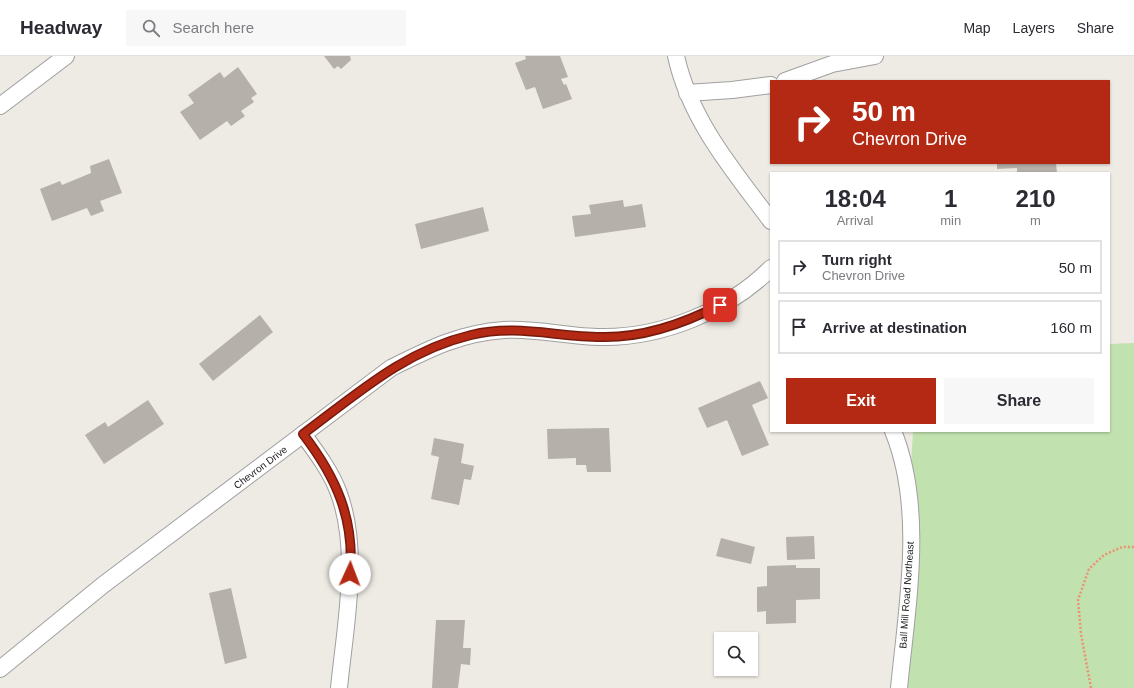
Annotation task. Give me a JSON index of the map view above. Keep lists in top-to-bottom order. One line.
{"streets":{"street":["Chevron Drive","Ball Mill Road Northeast"]},"page":{"header":"Headway","search":"Search here","nav":["Map","Layers","Share"],"turn":["50 m","Chevron Drive"],"eta":["18:04","Arrival","1","min","210","m"],"list":[{"name":"Turn right","note":"Chevron Drive","value":"50 m"},{"name":"Arrive at destination","value":"160 m"}],"buttons":["Exit","Share"]}}
